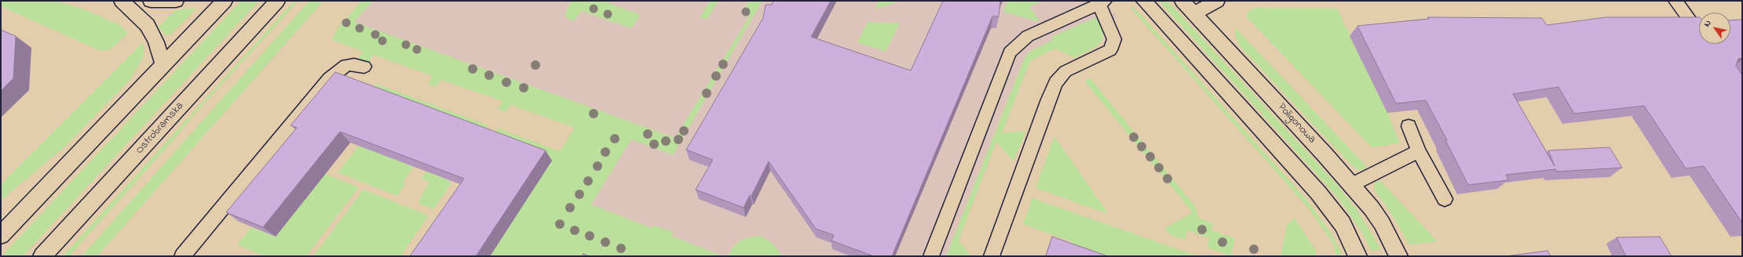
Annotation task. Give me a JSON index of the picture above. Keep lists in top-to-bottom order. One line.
{"streets":{"street":["Poligonowa","Ostrobramska"]},"north":"top left"}
